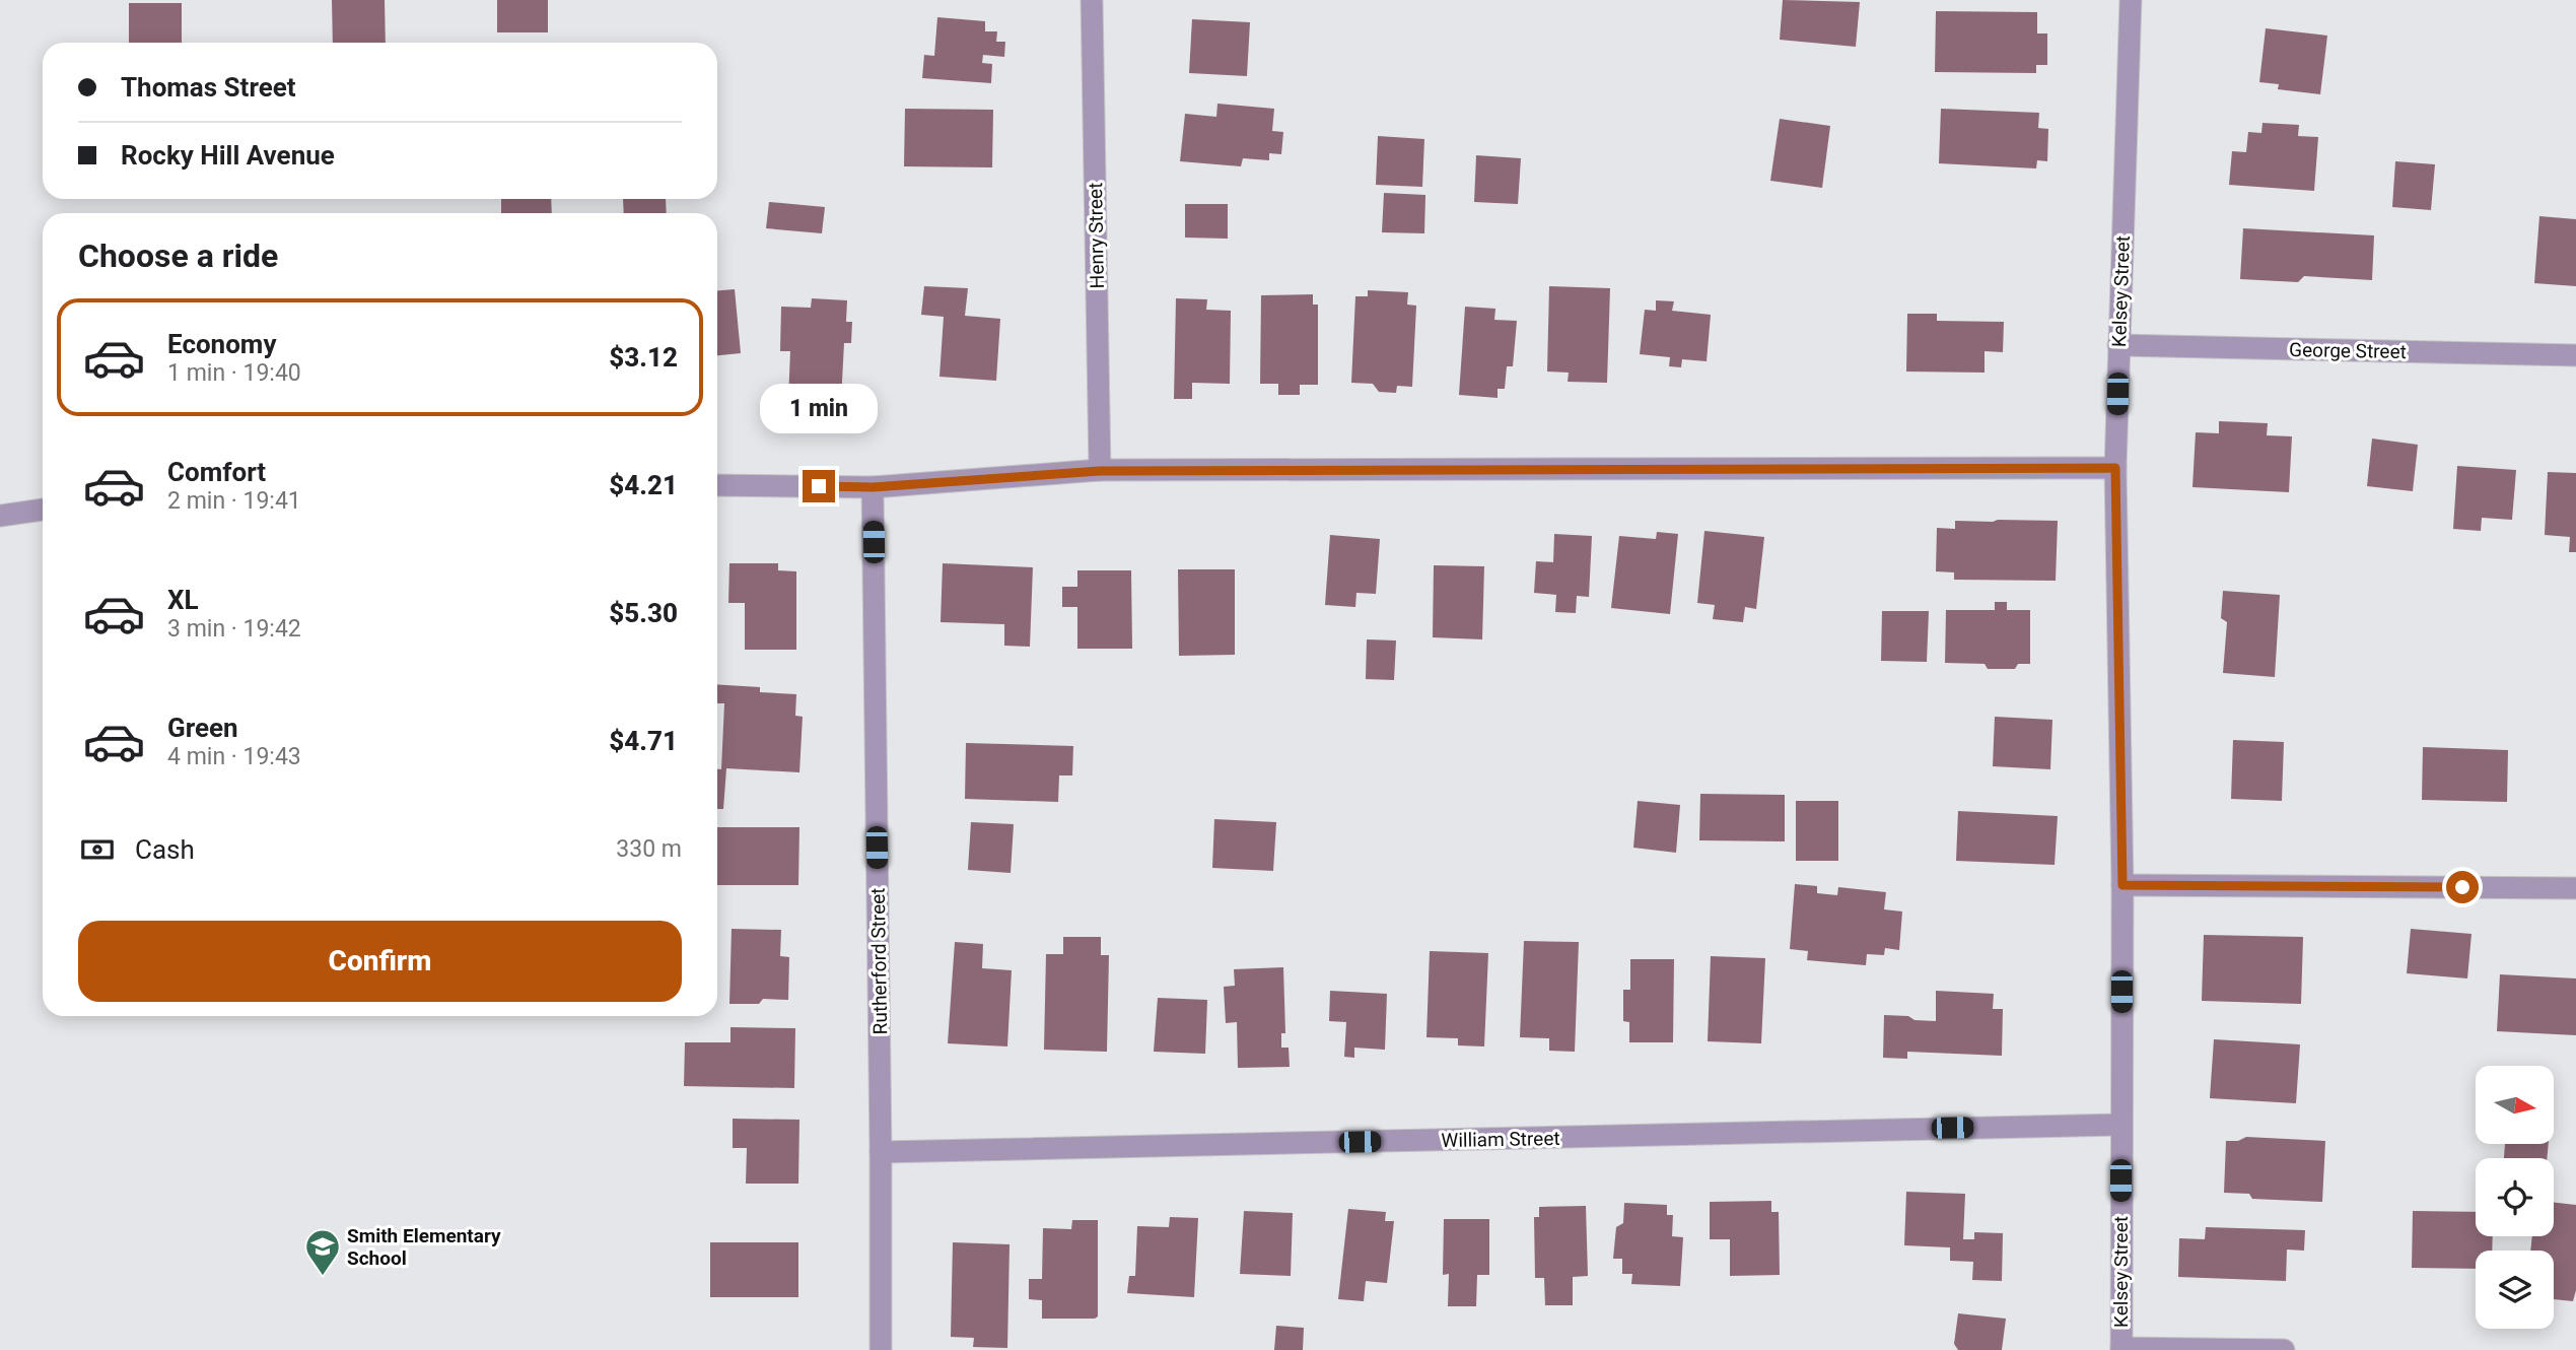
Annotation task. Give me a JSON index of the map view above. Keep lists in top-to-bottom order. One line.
{"streets":{"street":["Henry Street","Kelsey Street","George Street","Rutherford Street","William Street"]},"crossings":[["Kelsey Street","George Street"],["Kelsey Street","William Street"],["Rutherford Street","William Street"]],"places":{"school or university":["Smith Elementary School"]},"north":"right","page":{"banner":["Thomas Street","Rocky Hill Avenue"],"heading":"Choose a ride","list":[{"name":"Economy","note":"1 min · 19:40","value":"$3.12"},{"name":"Comfort","note":"2 min · 19:41","value":"$4.21"},{"name":"XL","note":"3 min · 19:42","value":"$5.30"},{"name":"Green","note":"4 min · 19:43","value":"$4.71"}],"bubble":"1 min","pay":["Cash","330 m"],"buttons":"Confirm"}}
